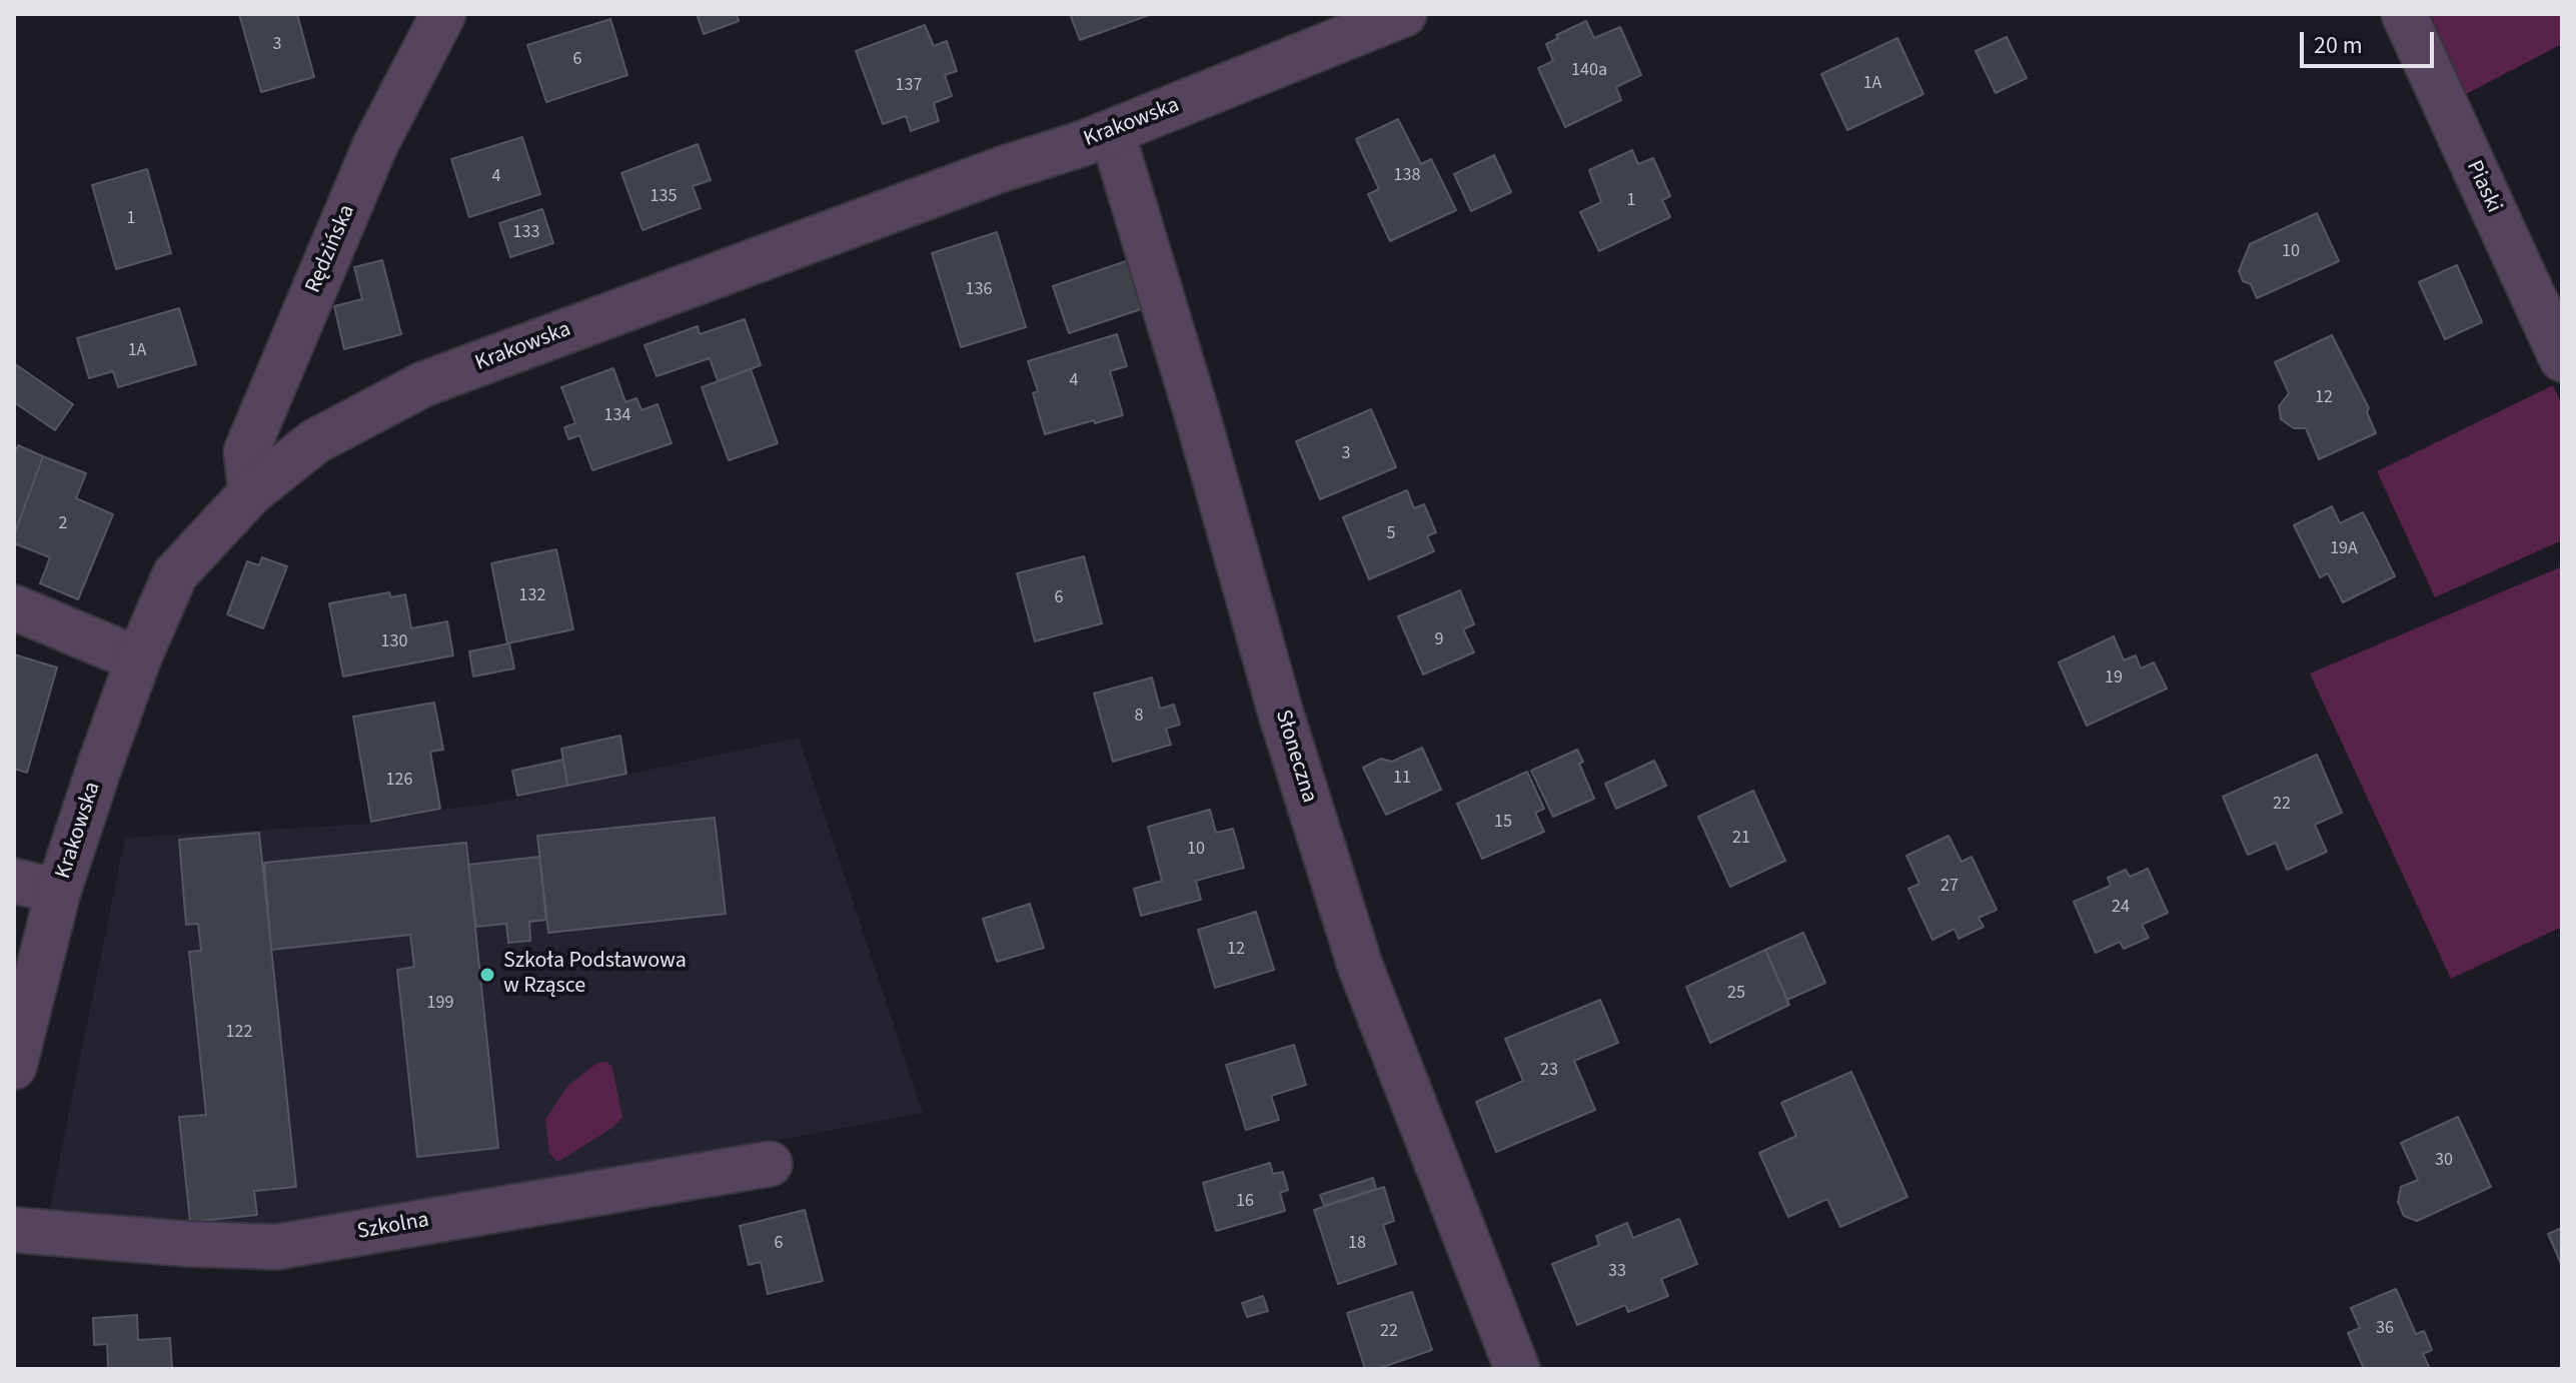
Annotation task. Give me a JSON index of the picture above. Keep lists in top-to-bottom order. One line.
{"streets":{"street":["Krakowska","Piaski","Rędzińska","Słoneczna","Szkolna"]},"crossings":[["Krakowska","Rędzińska"],["Krakowska","Słoneczna"]],"places":["Szkoła Podstawowa w Rząsce"],"house_numbers":["3","6","140a","1A","137","138","4","135","1","1","133","10","136","1A","4","12","134","3","2","5","19A","132","6","9","130","19","8","11","126","22","15","21","10","27","24","12","25","199","122","23","30","16","6","18","33","36","22"],"scale_bar":"20 m"}
